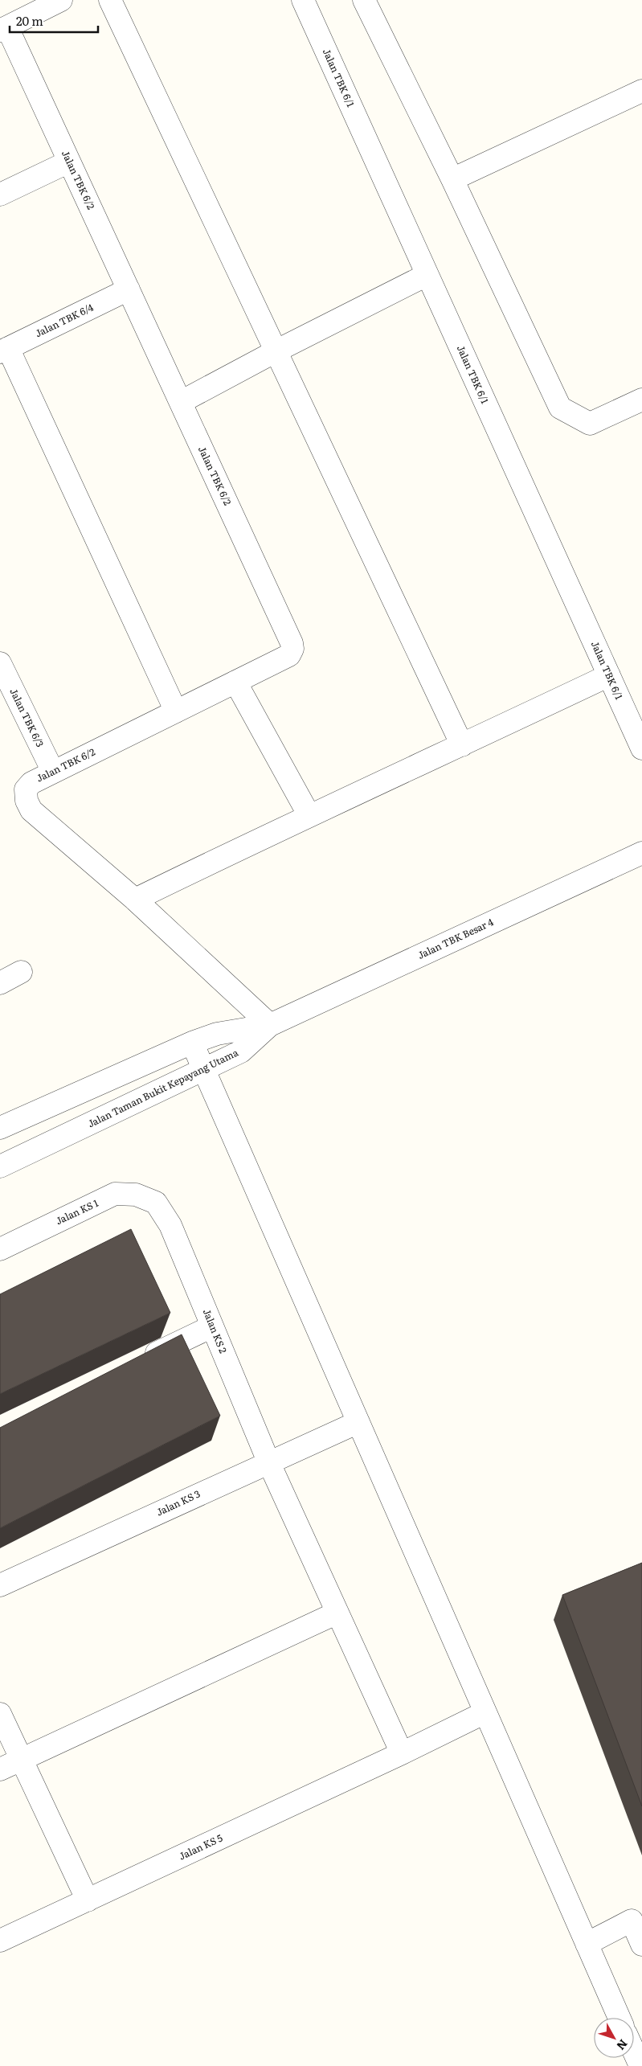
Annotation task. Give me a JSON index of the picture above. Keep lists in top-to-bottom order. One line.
{"streets":{"street":["Jalan TBK 6/1","Jalan TBK 6/2","Jalan TBK 6/4","Jalan TBK 6/3","Jalan TBK Besar 4","Jalan Taman Bukit Kepayang Utama","Jalan KS 1","Jalan KS 2","Jalan KS 3","Jalan KS 5"]},"crossings":[["Jalan TBK 6/2","Jalan TBK 6/4"],["Jalan TBK 6/2","Jalan TBK 6/3"],["Jalan TBK Besar 4","Jalan Taman Bukit Kepayang Utama"],["Jalan KS 1","Jalan KS 2"],["Jalan KS 2","Jalan KS 3"],["Jalan KS 2","Jalan KS 5"]],"scale_bar":"20 m","north":"bottom right"}
